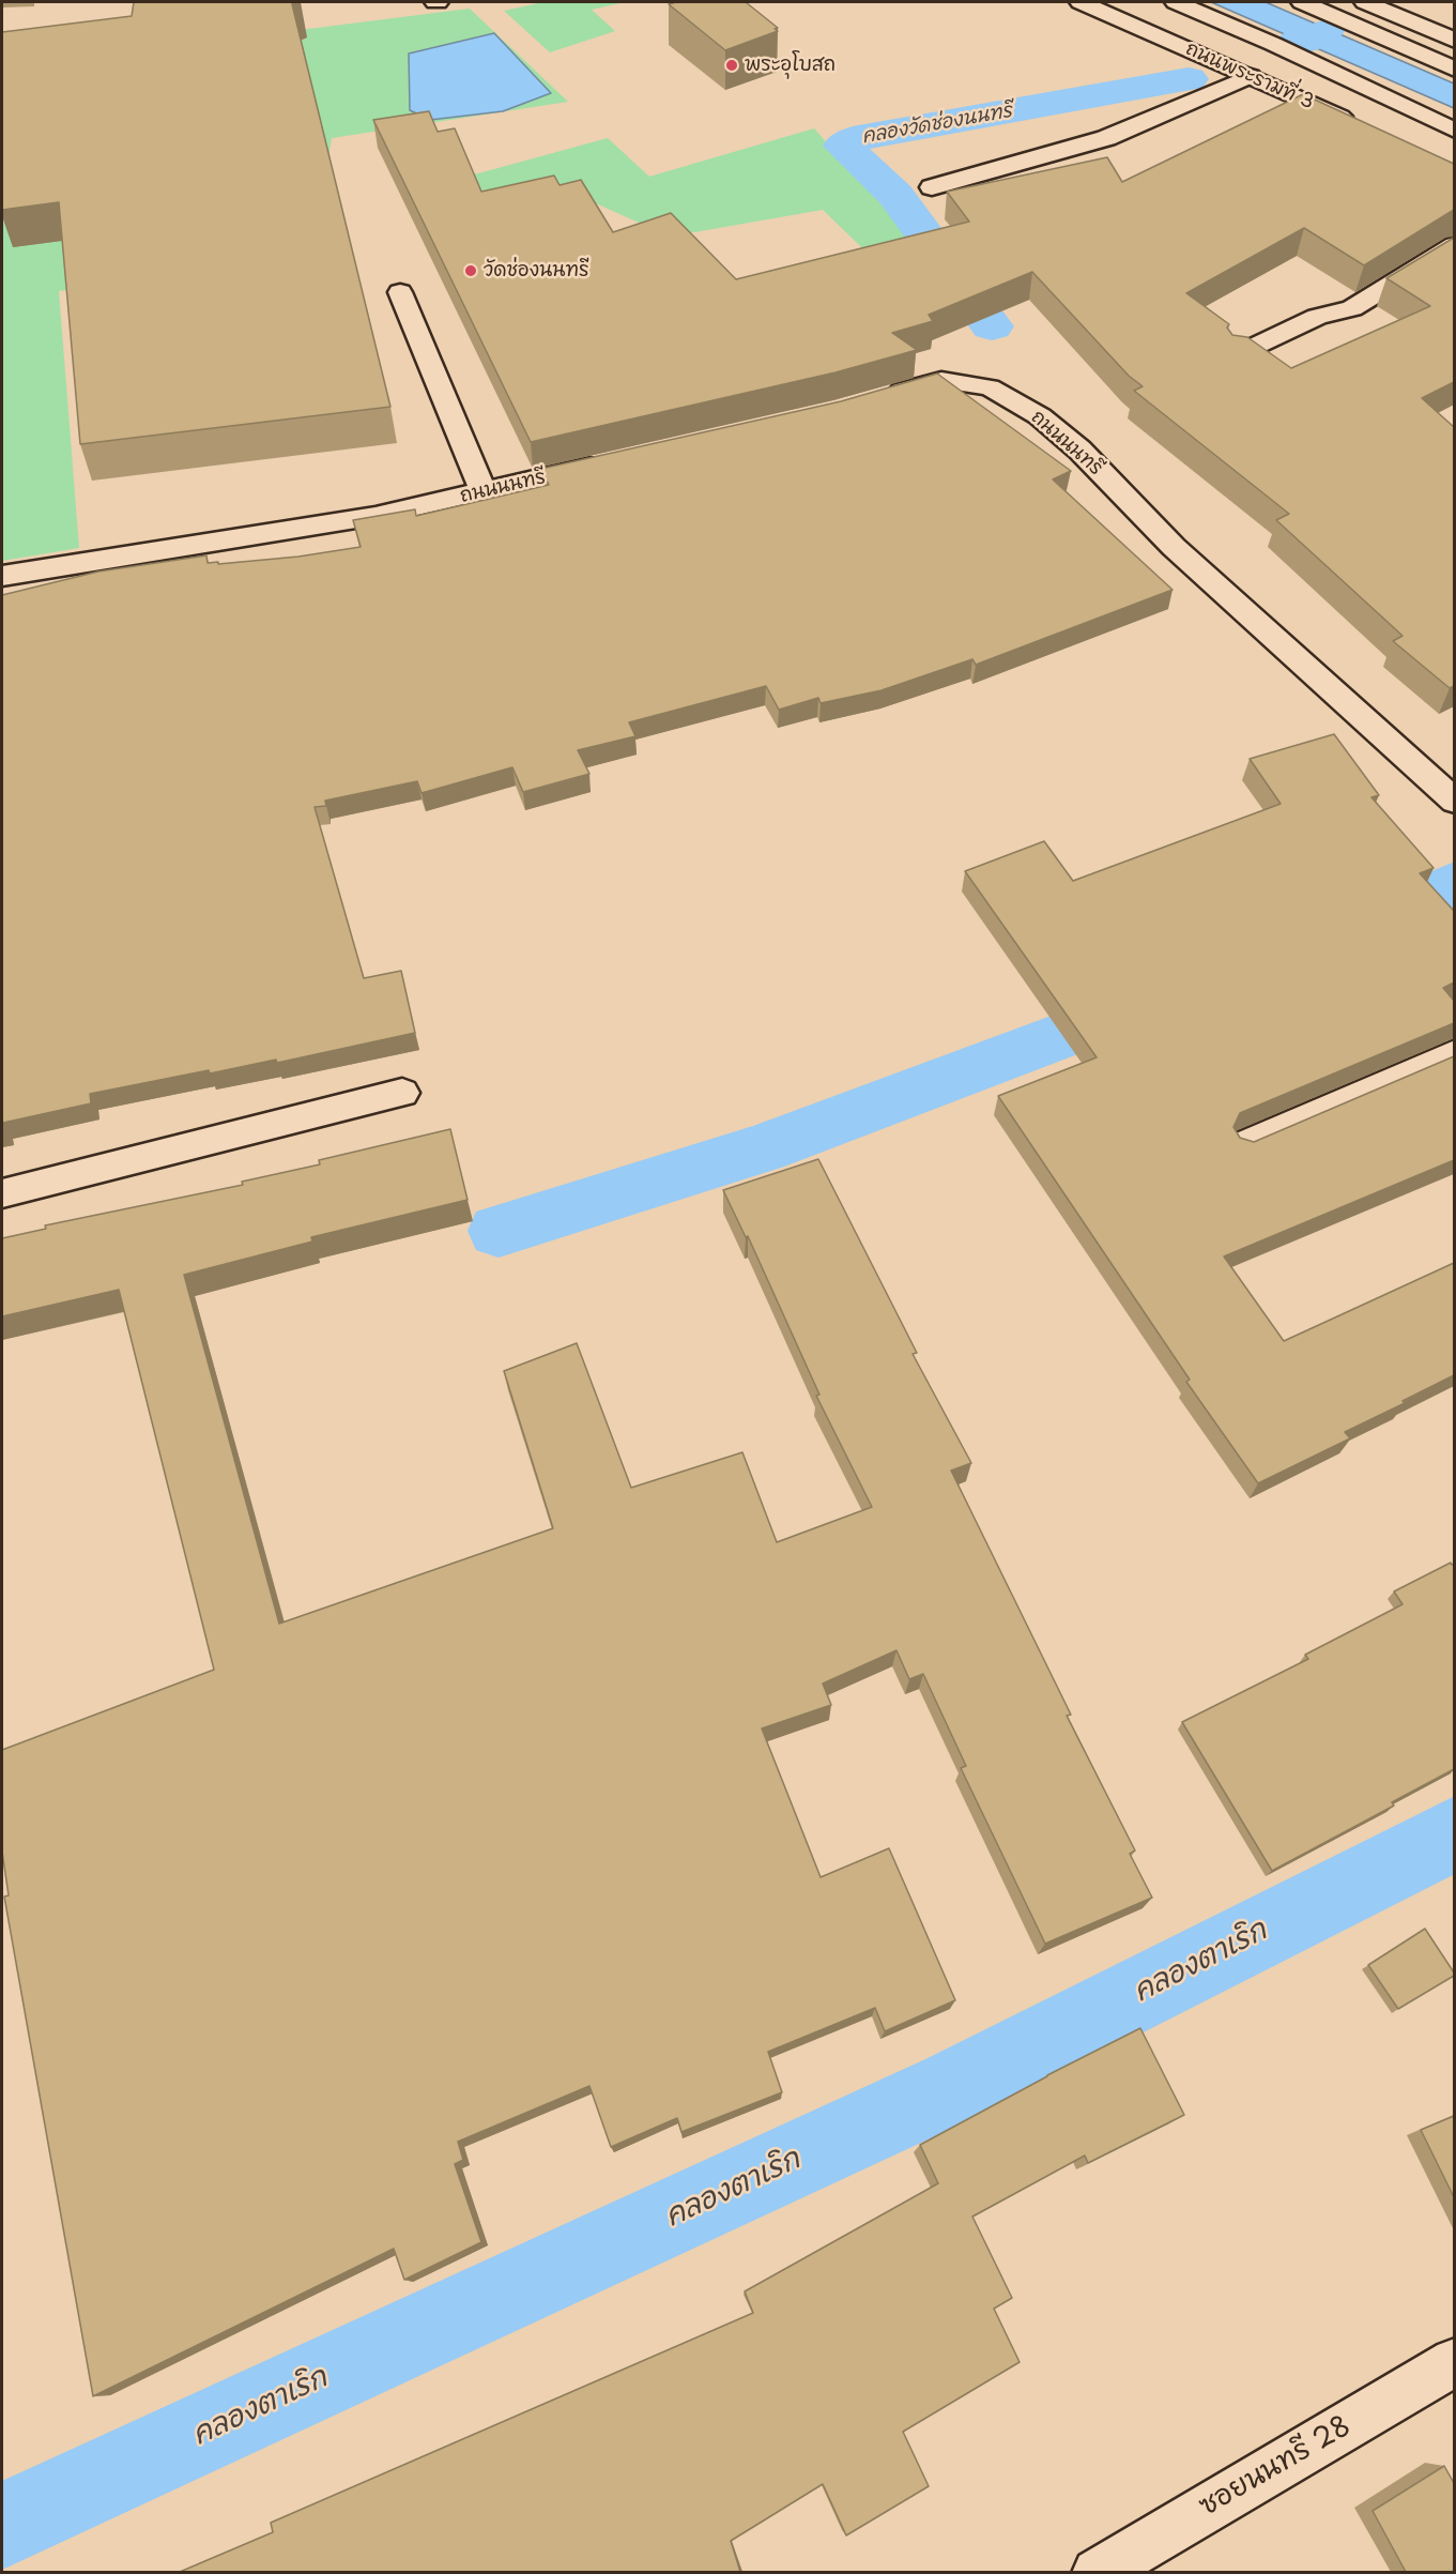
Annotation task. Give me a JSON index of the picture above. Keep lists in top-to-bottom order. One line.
{"streets":{"street":["ถนนพระรามที่ 3","ถนนนนทรี","ซอยนนทรี 28"]},"water":["คลองวัดช่องนนทรี","คลองตาเริก"],"places":["พระอุโบสถ","วัดช่องนนทรี"]}
